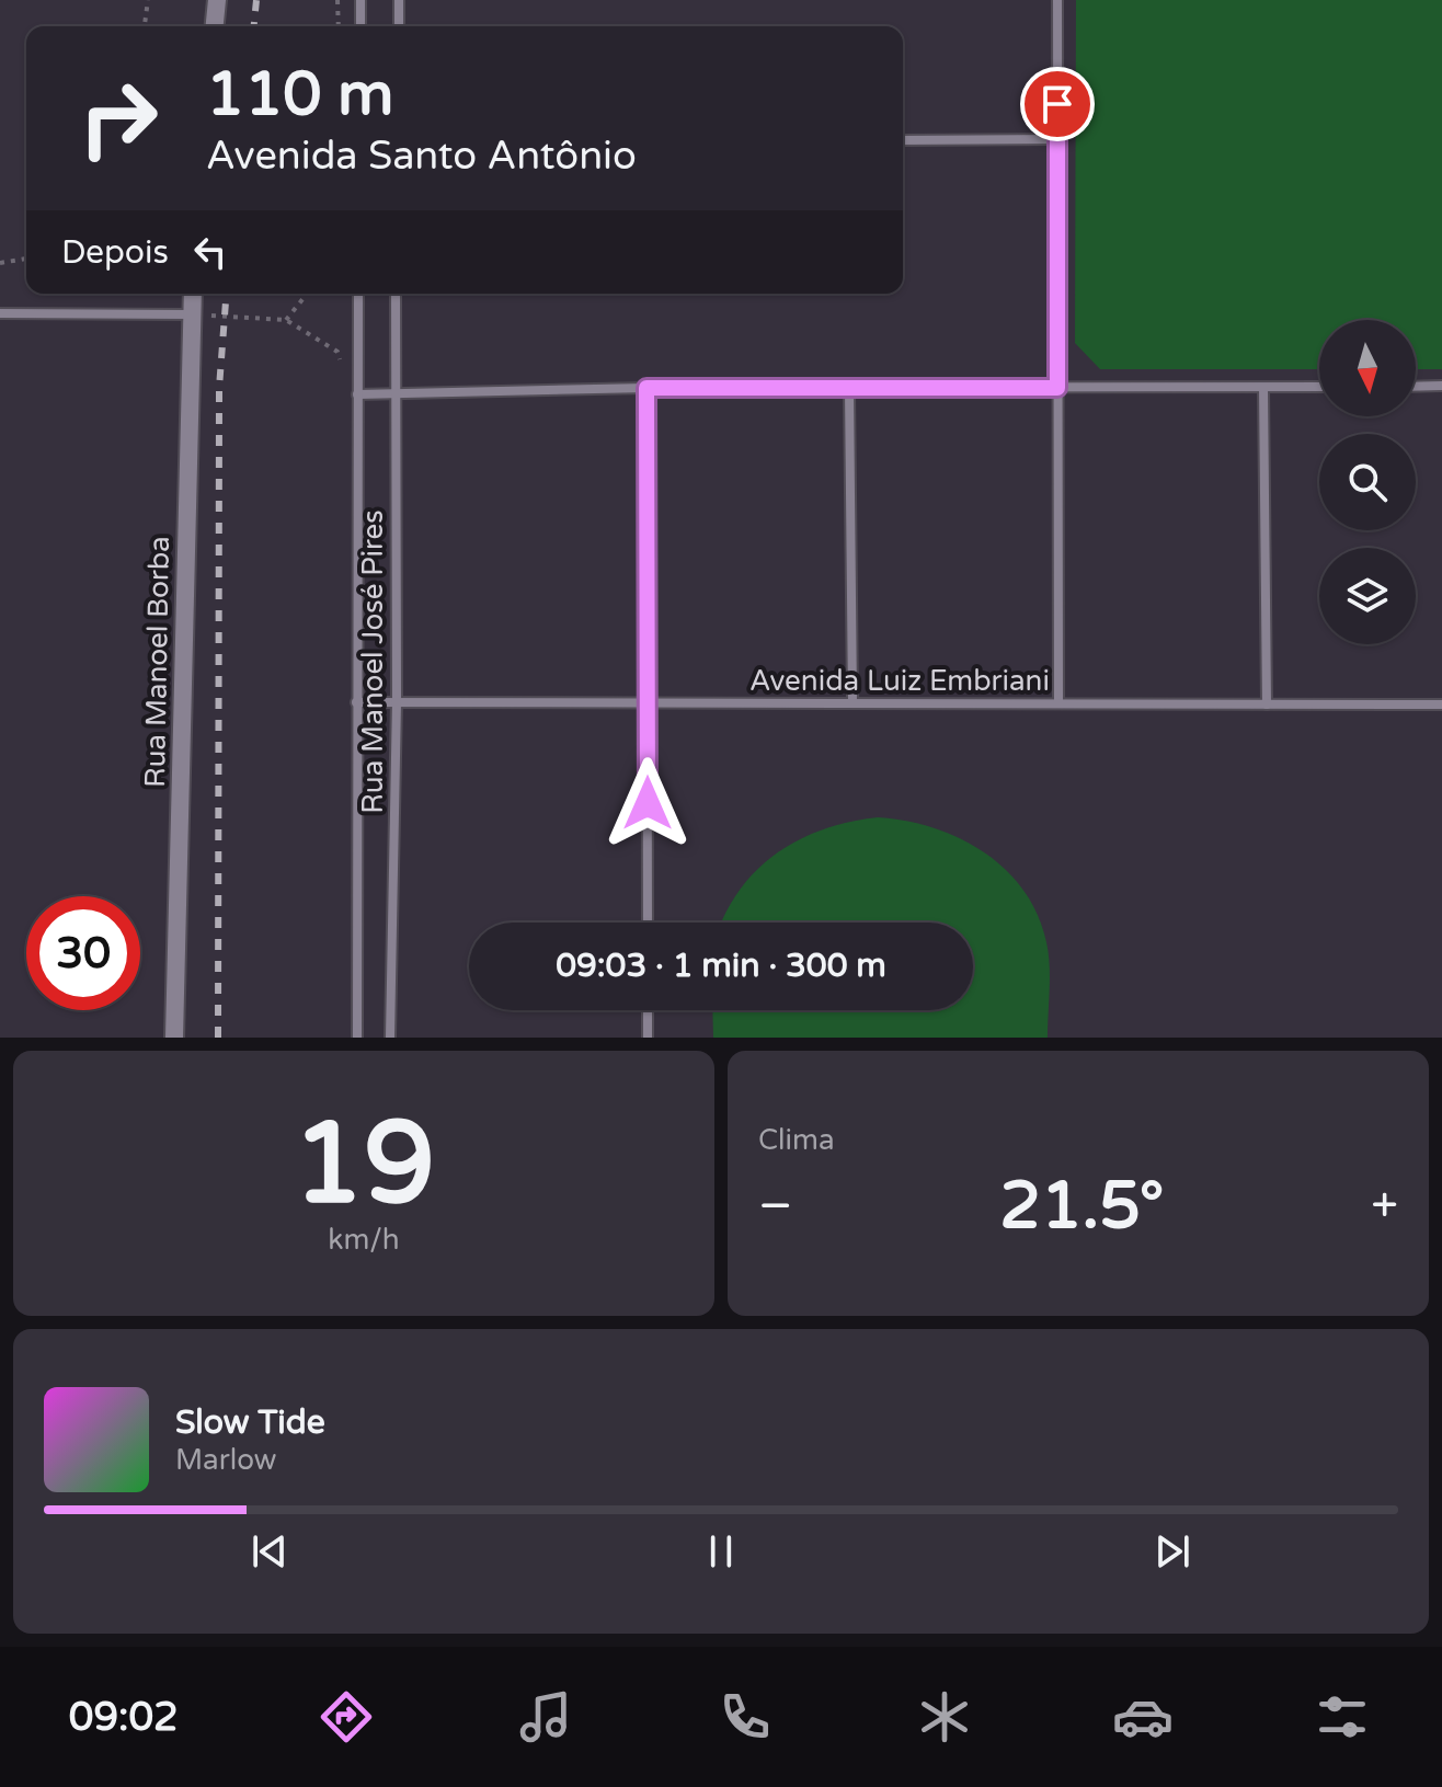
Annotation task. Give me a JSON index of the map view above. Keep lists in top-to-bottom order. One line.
{"streets":{"main road":["Rua Manoel Borba"],"street":["Rua Manoel José Pires","Avenida Luiz Embriani"]},"crossings":[["Rua Manoel José Pires","Avenida Luiz Embriani"]],"north":"bottom","page":{"turn":["110 m","Avenida Santo Antônio"],"then":"Depois","limit":"30","trip":"09:03 · 1 min · 300 m","tile":[["19","km/h"],"Clima"],"heat":["−","21.5°","+"],"song":["Slow Tide","Marlow"],"tabs":"09:02"}}
